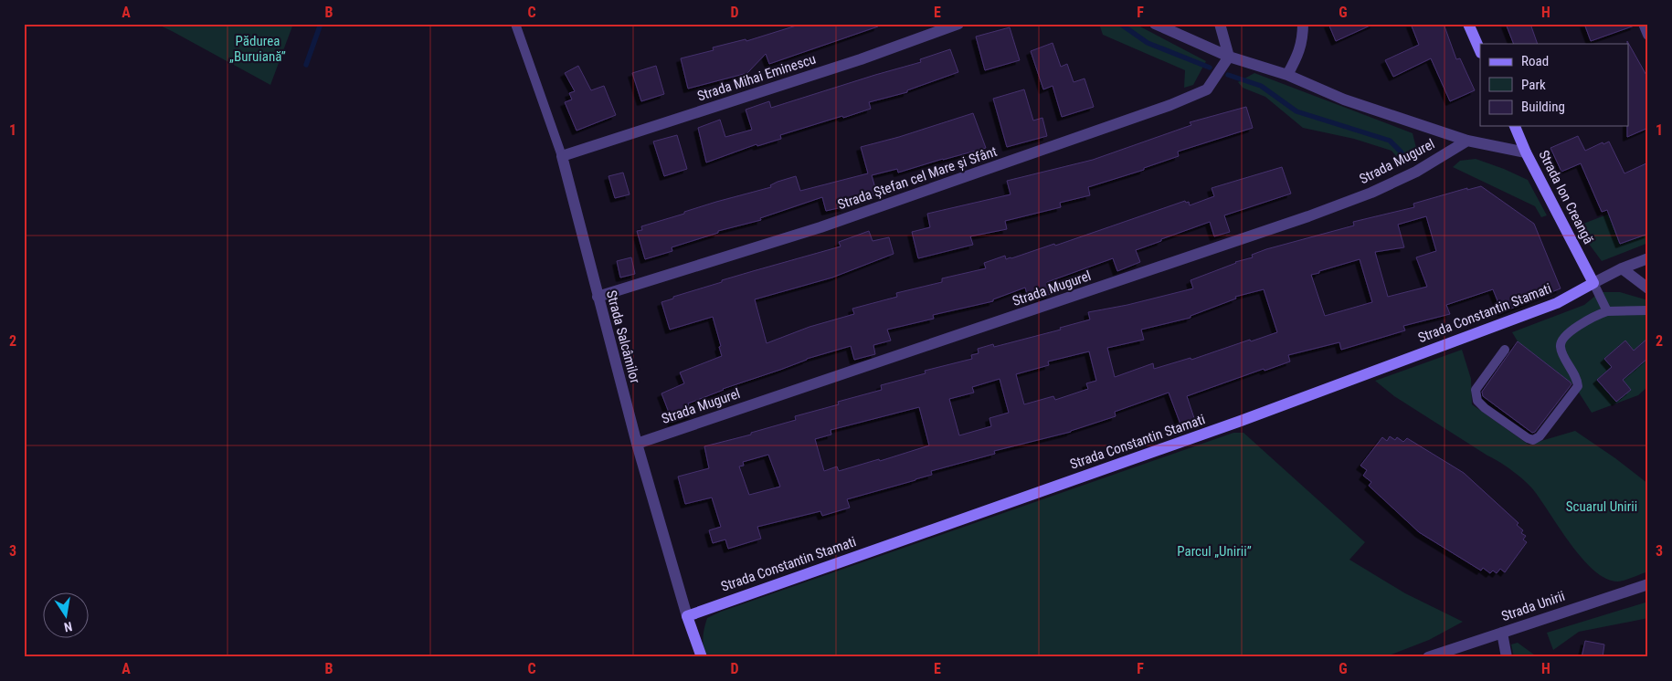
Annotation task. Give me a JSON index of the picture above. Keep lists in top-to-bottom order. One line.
{"streets":{"street":["Strada Mihai Eminescu","Strada Mugurel","Strada Ştefan cel Mare și Sfânt","Strada Ion Creangă","Strada Constantin Stamati","Strada Salcâmilor","Strada Unirii"]},"crossings":[["Strada Mihai Eminescu","Strada Salcâmilor"],["Strada Mugurel","Strada Salcâmilor"],["Strada Ştefan cel Mare și Sfânt","Strada Salcâmilor"],["Strada Ion Creangă","Strada Constantin Stamati"],["Strada Constantin Stamati","Strada Salcâmilor"]],"parks":["Pădurea „Buruiană”","Scuarul Unirii","Parcul „Unirii”"],"legend":["Road","Park","Building"],"north":"bottom","grid":{"columns":["A","B","C","D","E","F","G","H"],"rows":["1","2","3"]}}
